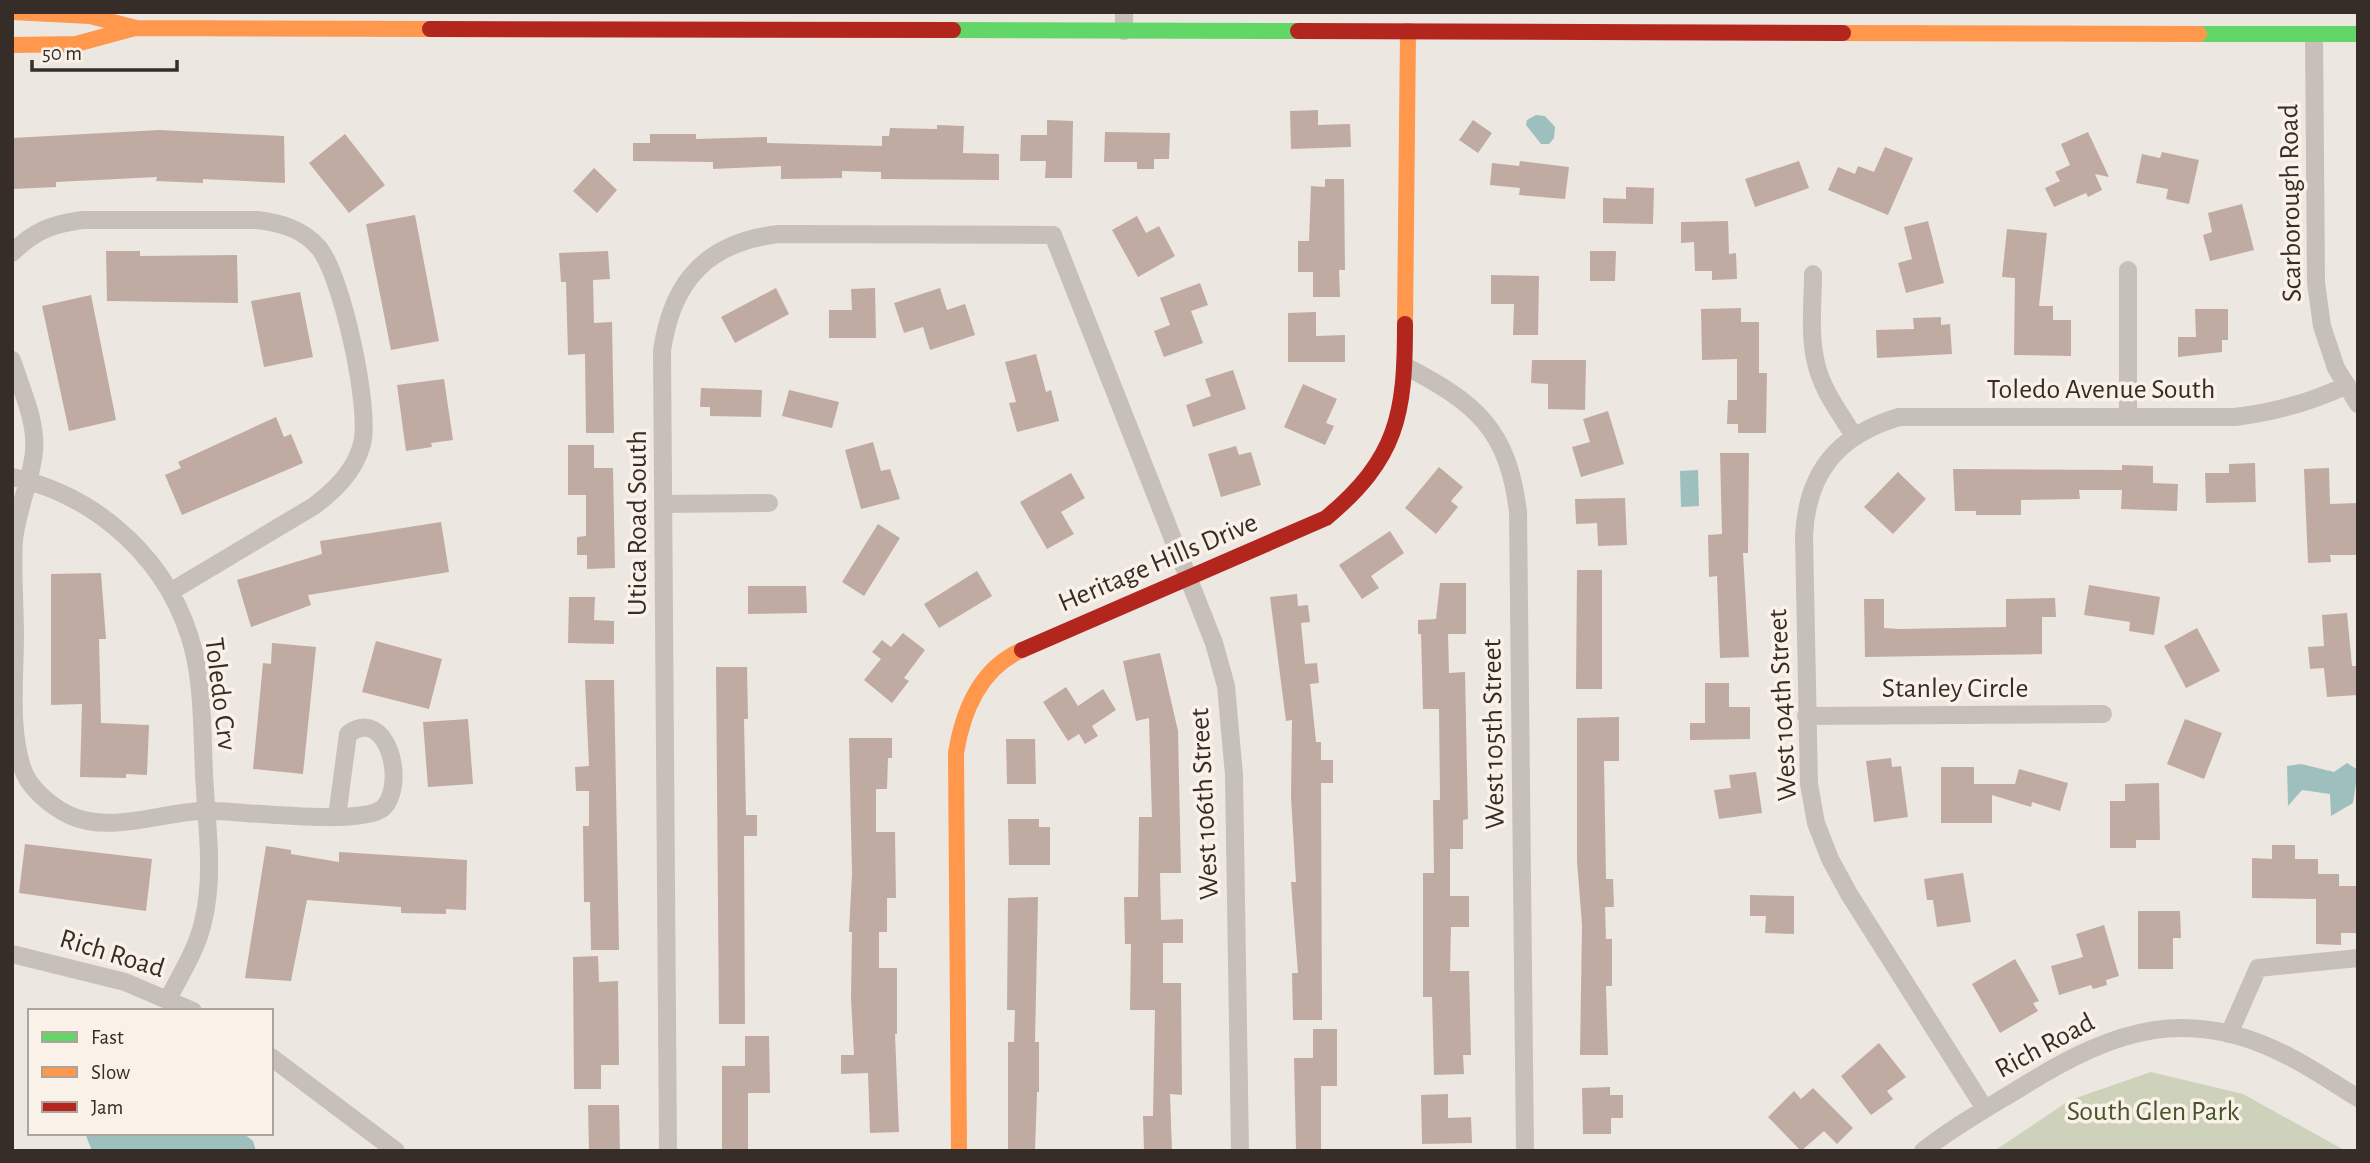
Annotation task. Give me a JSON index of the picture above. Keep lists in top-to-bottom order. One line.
{"streets":{"main road":["Heritage Hills Drive"],"street":["Scarborough Road","Toledo Avenue South","Utica Road South","Stanley Circle","Toledo Crv","West 104th Street","West 105th Street","West 106th Street","Rich Road"]},"crossings":[["Scarborough Road","Toledo Avenue South"],["Toledo Avenue South","West 104th Street"],["Utica Road South","West 106th Street"],["Heritage Hills Drive","West 105th Street"],["Heritage Hills Drive","West 106th Street"],["Stanley Circle","West 104th Street"],["Toledo Crv","Rich Road"],["West 104th Street","Rich Road"]],"parks":["South Glen Park"],"legend":["Fast","Slow","Jam"],"scale_bar":"50 m"}
